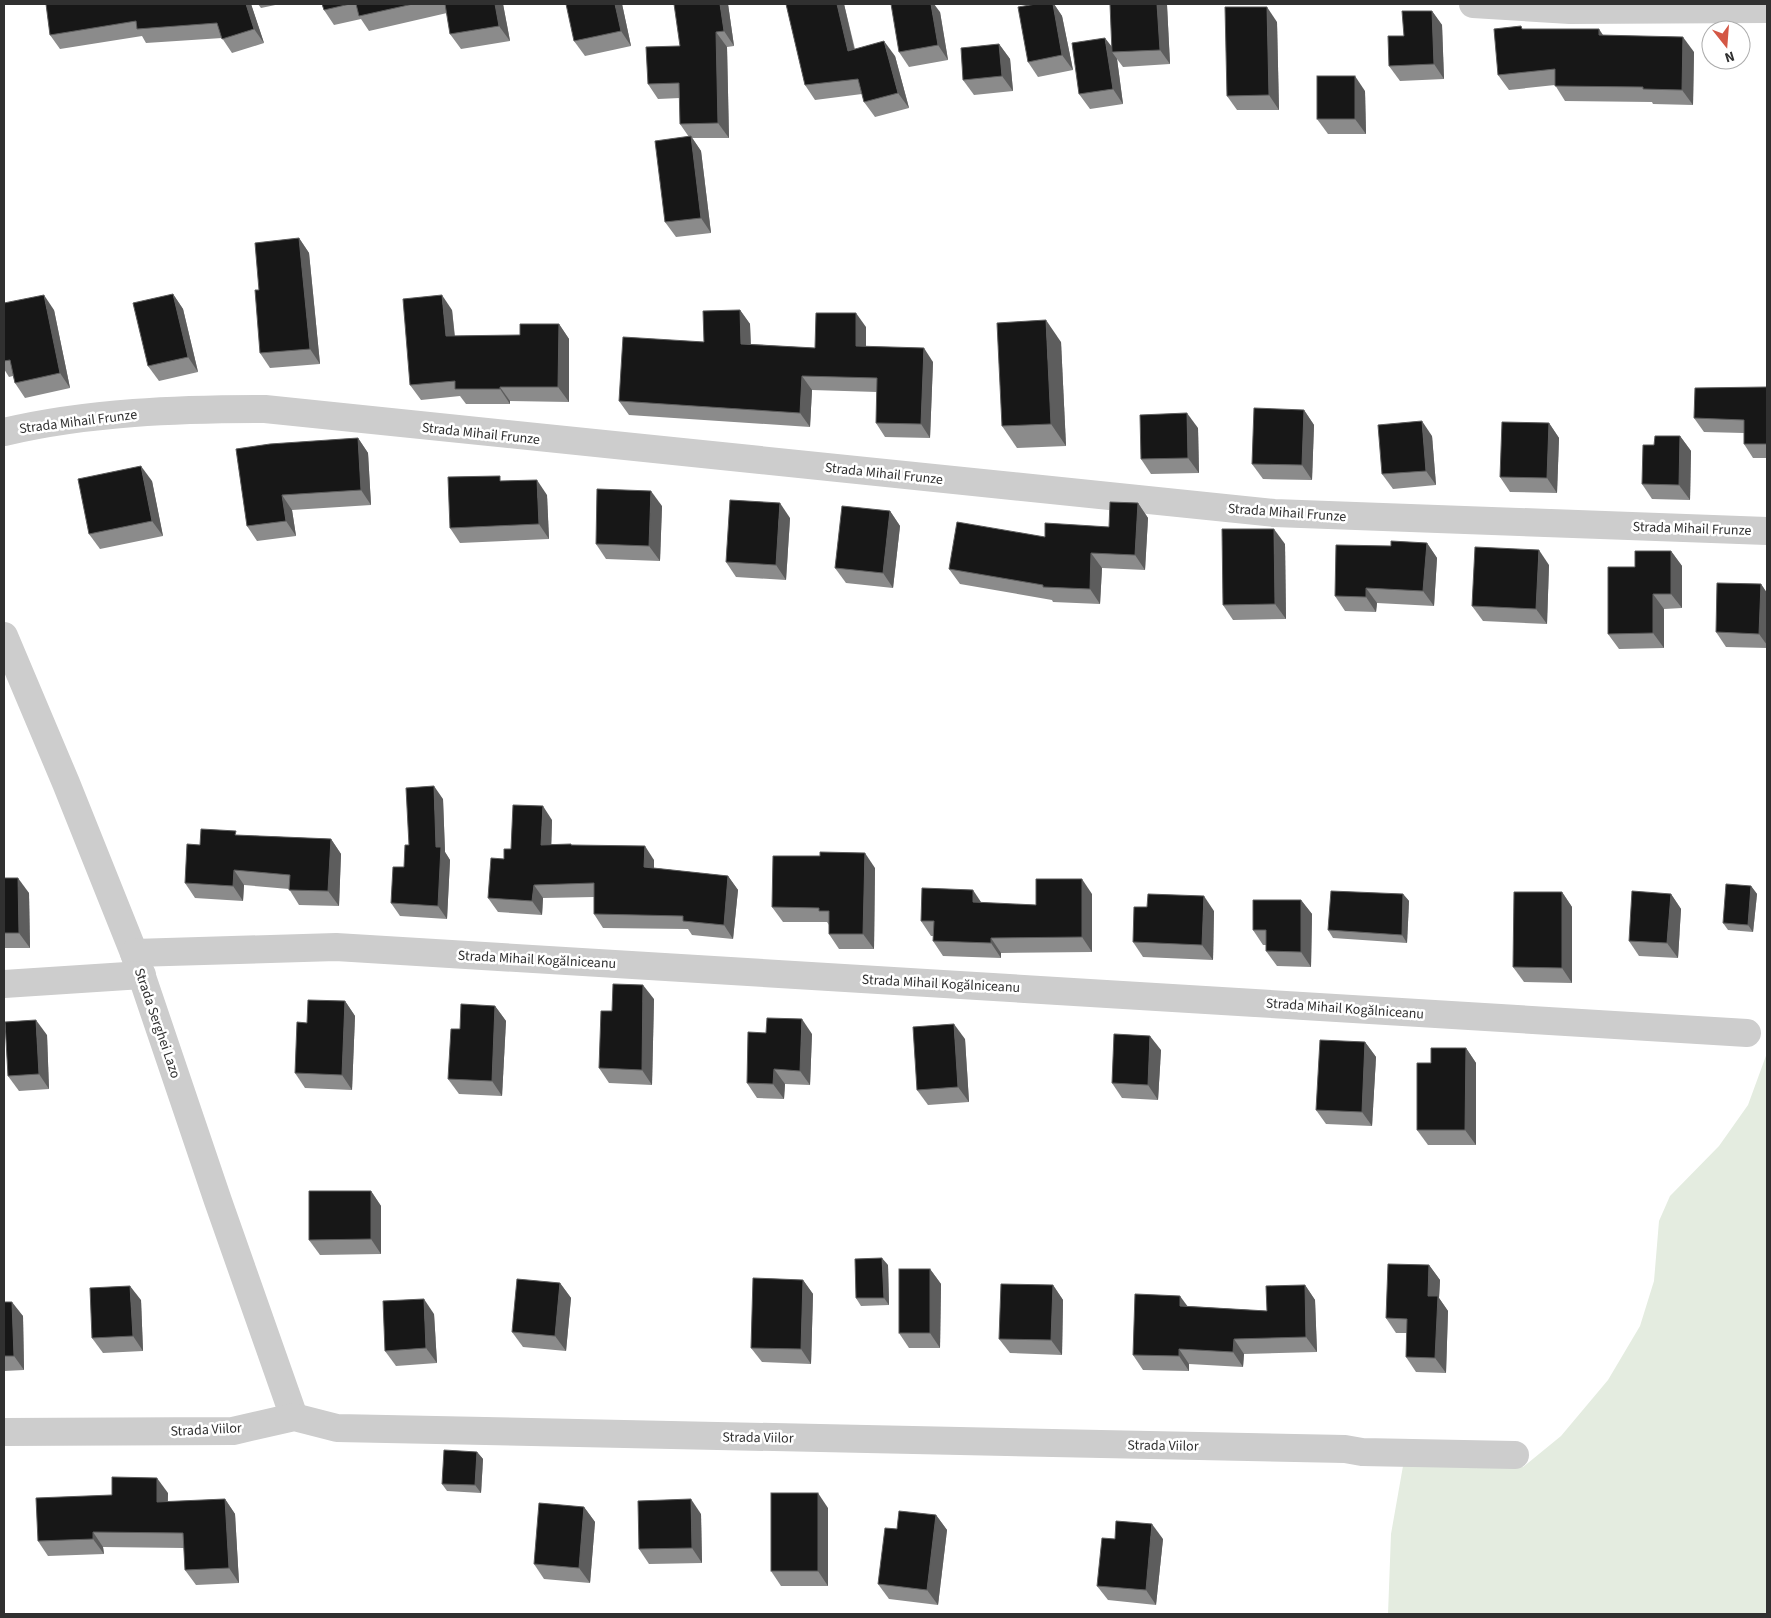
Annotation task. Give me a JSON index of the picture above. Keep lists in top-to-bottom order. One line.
{"streets":{"street":["Strada Mihail Frunze","Strada Mihail Kogălniceanu","Strada Serghei Lazo","Strada Viilor"]},"crossings":[["Strada Mihail Kogălniceanu","Strada Serghei Lazo"],["Strada Serghei Lazo","Strada Viilor"]],"north":"bottom"}
